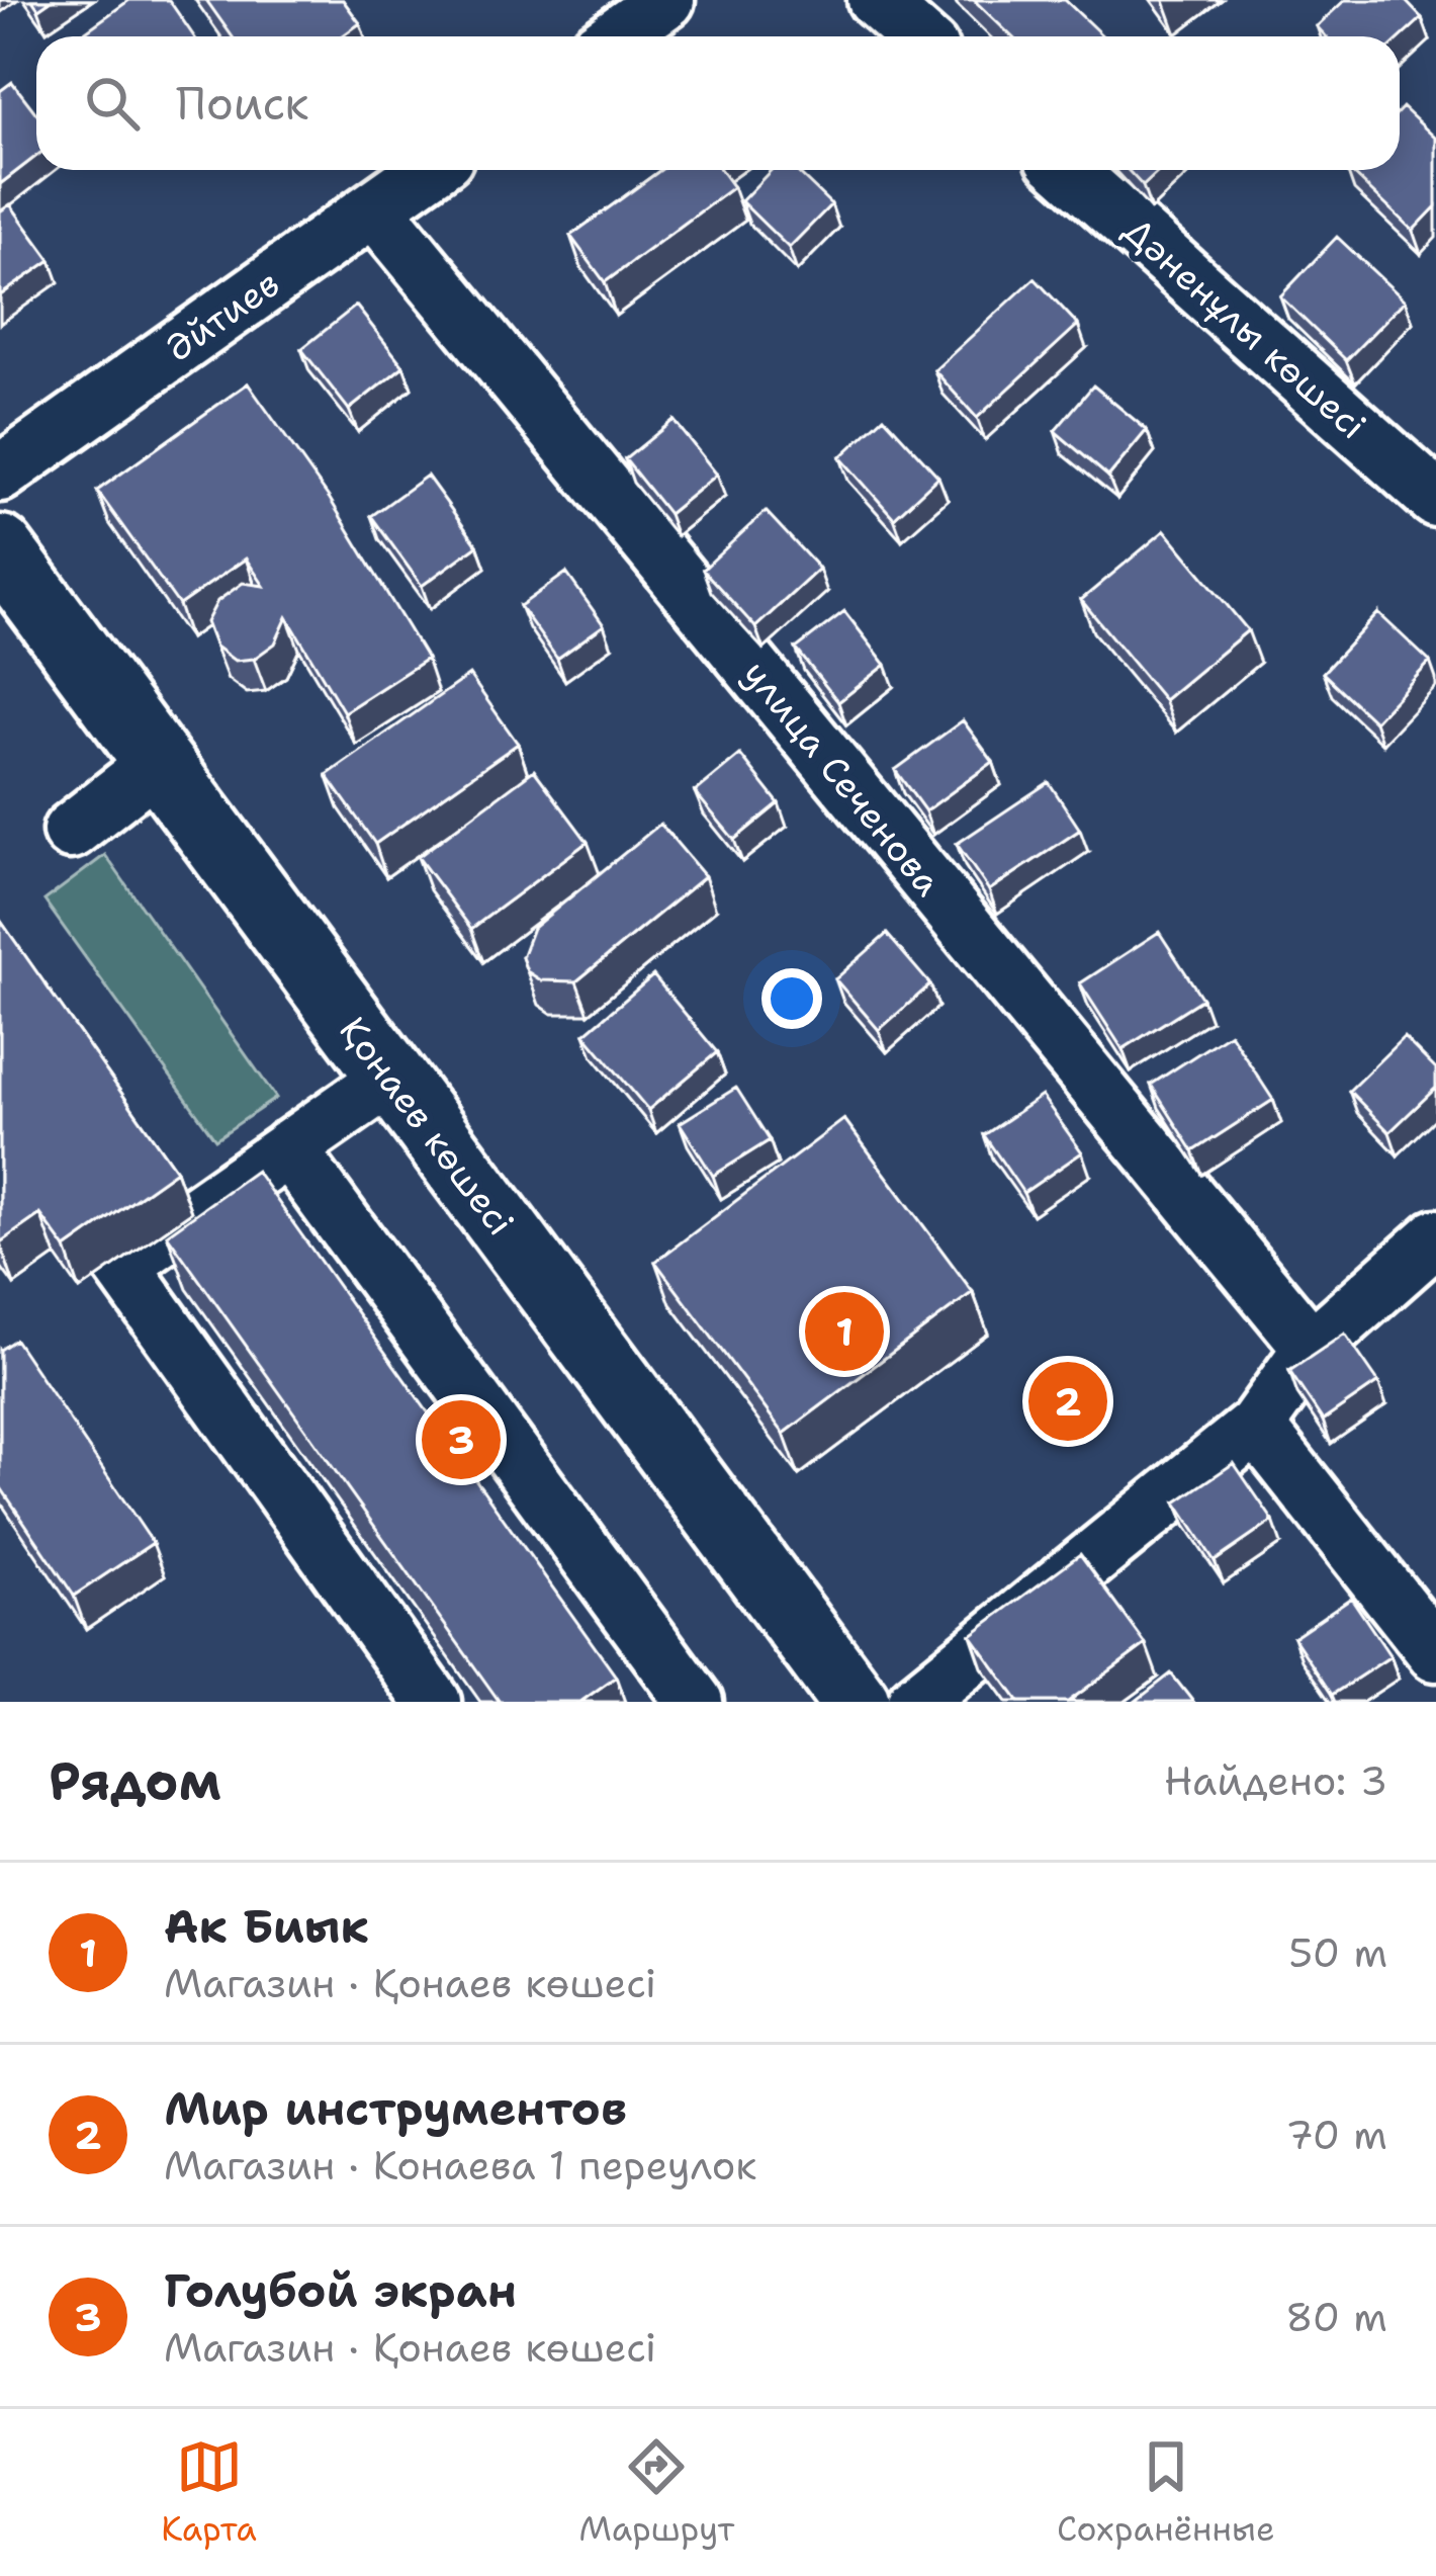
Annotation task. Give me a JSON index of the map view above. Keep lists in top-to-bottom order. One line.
{"streets":{"main road":["Қонаев көшесі"],"street":["Әйтиев","Дәненұлы көшесі","улица Сеченова"]},"crossings":[["Әйтиев","улица Сеченова"]],"page":{"search":"Поиск","pins":["1","2","3"],"heading":["Рядом","Найдено: 3"],"list":[{"mark":"1","name":"Ак Биык","note":"Магазин · Қонаев көшесі","value":"50 m"},{"mark":"2","name":"Мир инструментов","note":"Магазин · Конаева 1 переулок","value":"70 m"},{"mark":"3","name":"Голубой экран","note":"Магазин · Қонаев көшесі","value":"80 m"}],"nav":["Карта","Маршрут","Сохранённые"]}}
